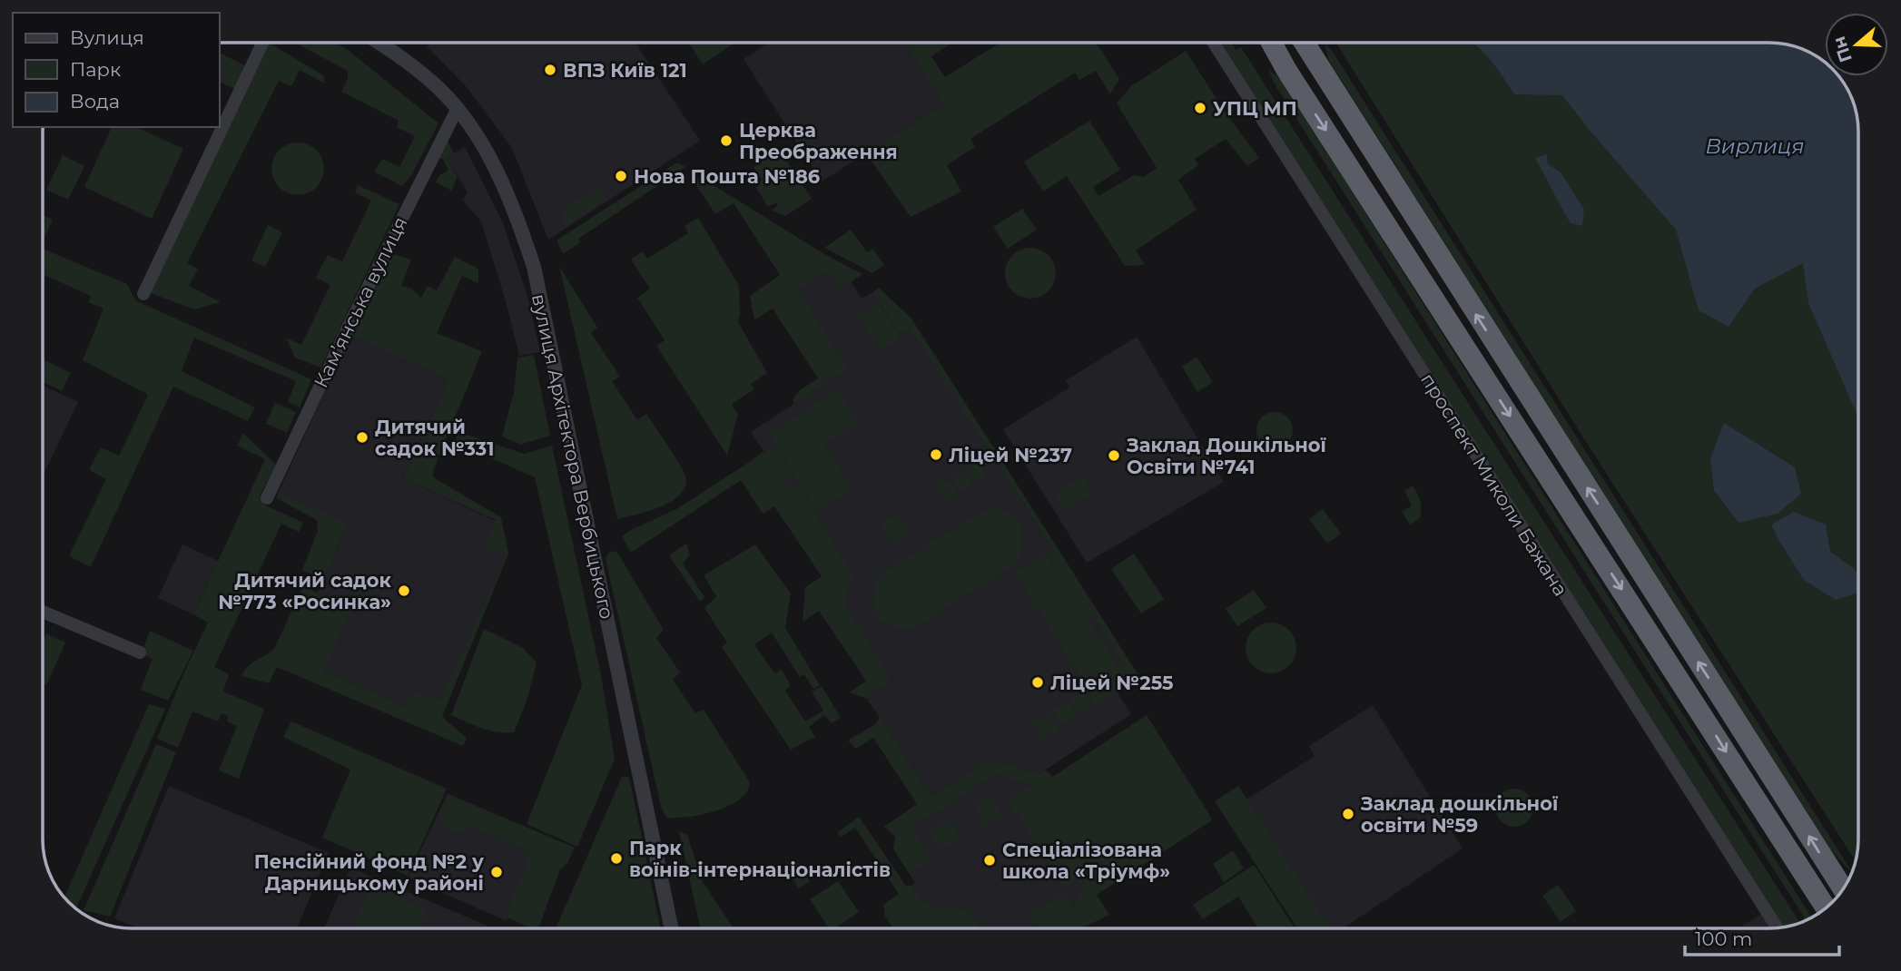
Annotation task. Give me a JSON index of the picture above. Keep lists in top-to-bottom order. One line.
{"streets":{"street":["Камʼянська вулиця","вулиця Архітектора Вербицького","проспект Миколи Бажана"]},"crossings":[["Камʼянська вулиця","вулиця Архітектора Вербицького"]],"water":["Вирлиця"],"places":["ВПЗ Київ 121","УПЦ МП","Церква Преображення","Нова Пошта №186","Дитячий садок №331","Ліцей №237","Заклад Дошкільної Освіти №741","Дитячий садок №773 «Росинка»","Ліцей №255","Заклад дошкільної освіти №59","Парк воїнів-інтернаціоналістів","Спеціалізована школа «Тріумф»","Пенсійний фонд №2 у Дарницькому районі"],"legend":["Вулиця","Парк","Вода"],"scale_bar":"100 m","north":"left"}
